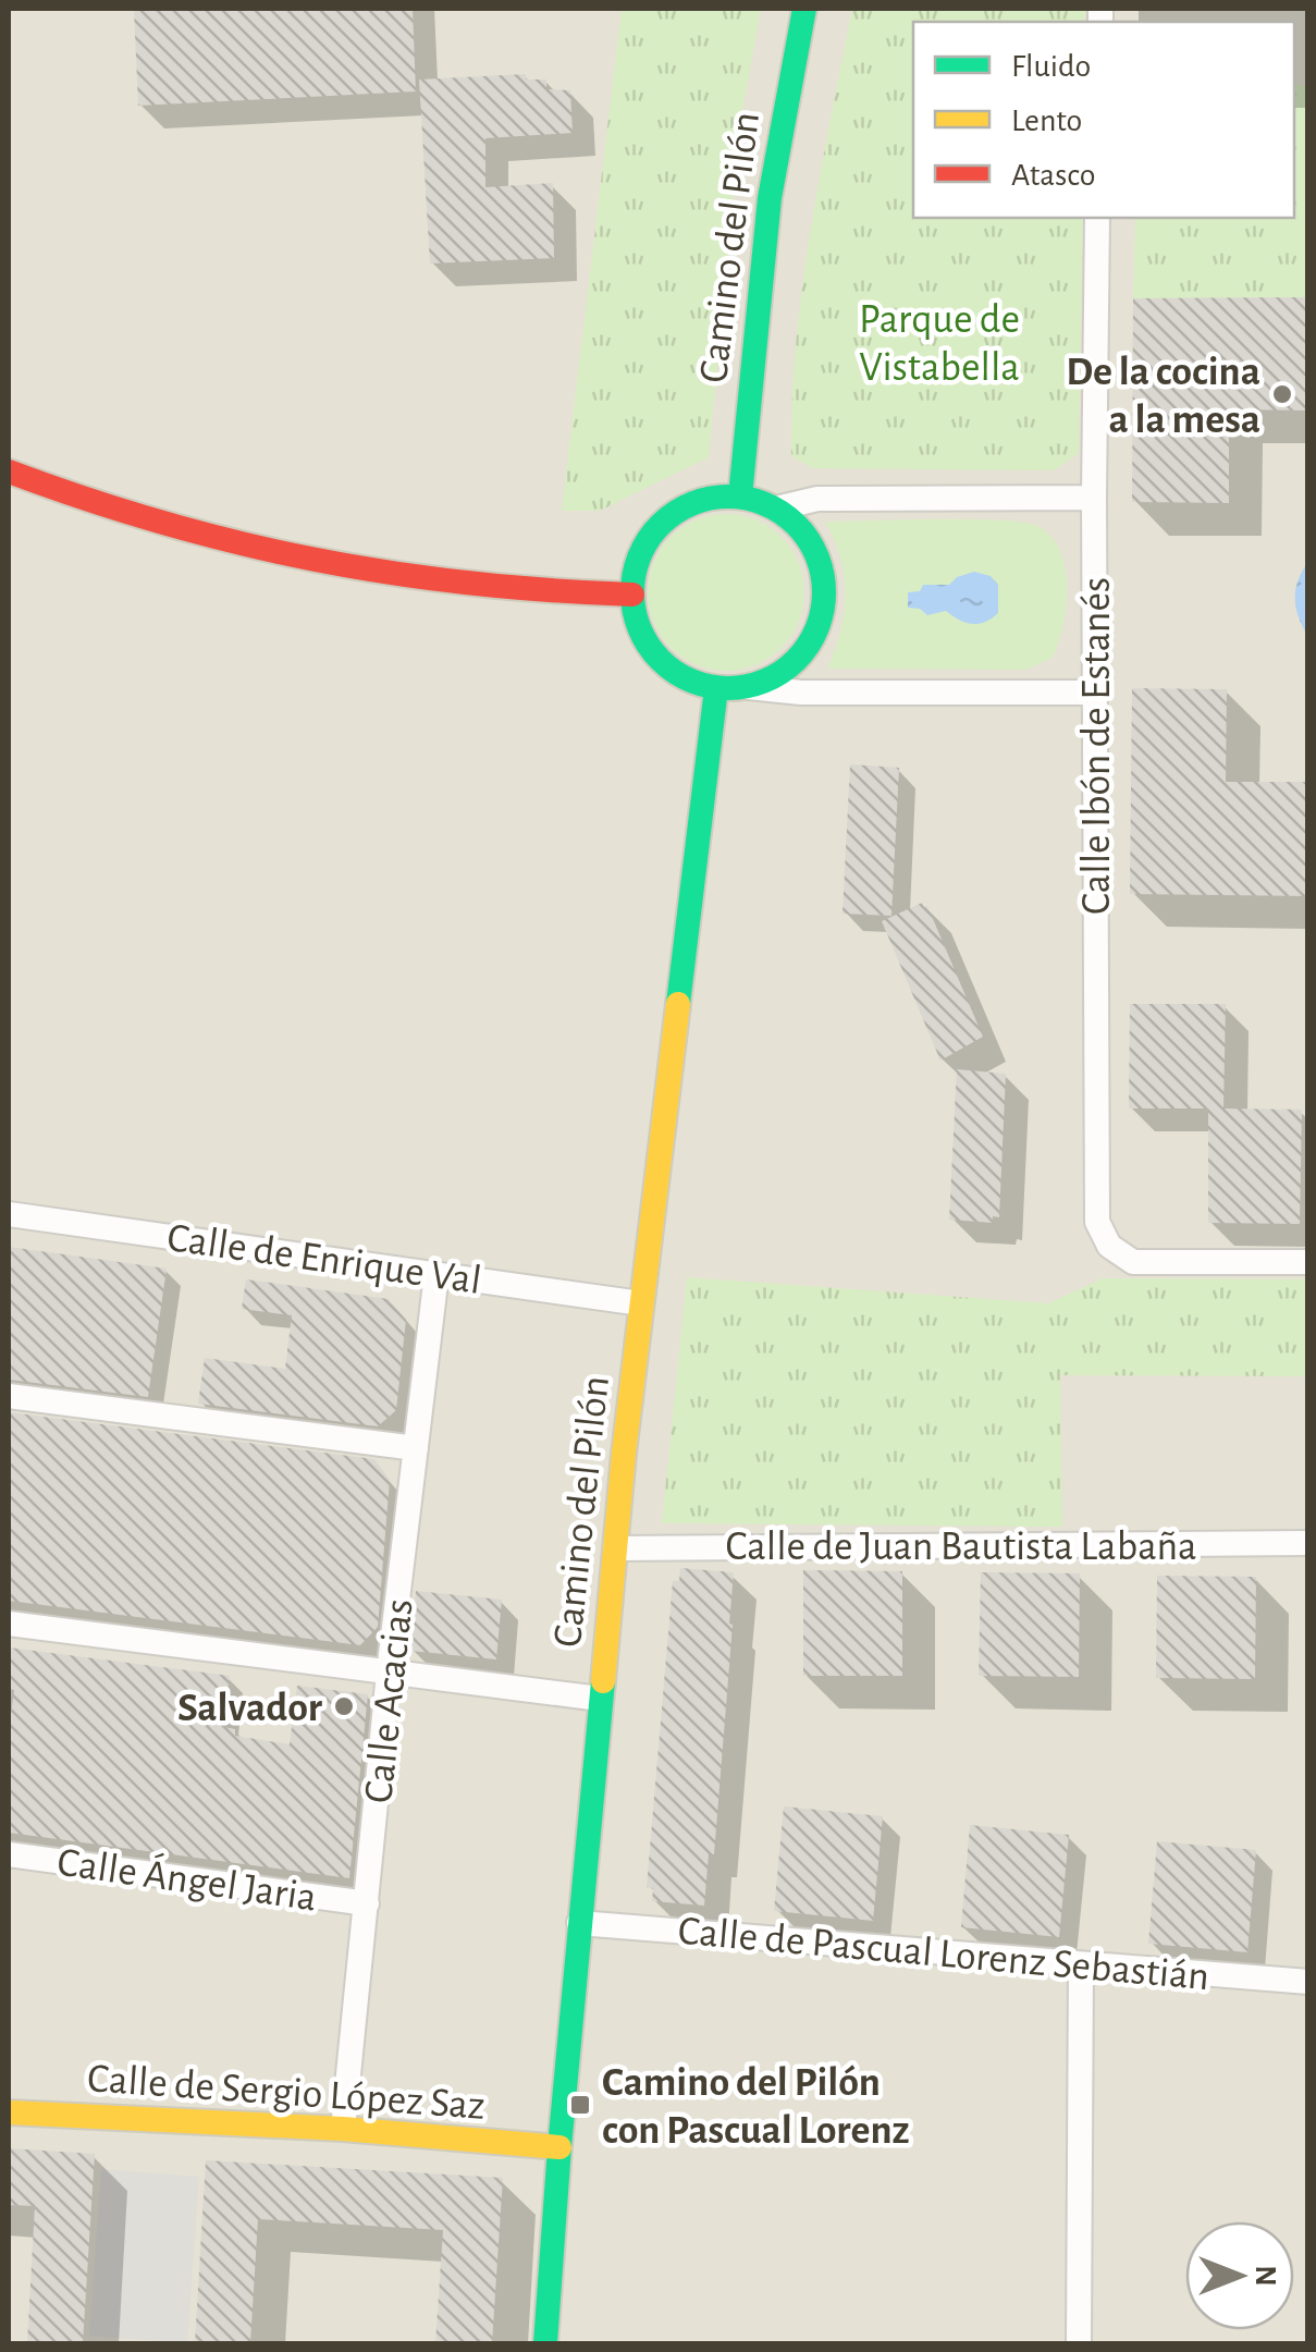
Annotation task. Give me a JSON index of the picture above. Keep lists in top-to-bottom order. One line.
{"streets":{"street":["Camino del Pilón","Calle Ibón de Estanés","Calle de Enrique Val","Calle de Juan Bautista Labaña","Calle Acacias","Calle Ángel Jaria","Calle de Pascual Lorenz Sebastián","Calle de Sergio López Saz"]},"crossings":[["Camino del Pilón","Calle de Enrique Val"],["Camino del Pilón","Calle de Juan Bautista Labaña"],["Camino del Pilón","Calle de Pascual Lorenz Sebastián"],["Camino del Pilón","Calle de Sergio López Saz"],["Calle de Enrique Val","Calle Acacias"],["Calle Acacias","Calle Ángel Jaria"],["Calle Acacias","Calle de Sergio López Saz"]],"parks":["Parque de Vistabella"],"places":{"other":["De la cocina a la mesa","Salvador"],"transit":["Camino del Pilón con Pascual Lorenz"]},"legend":["Fluido","Lento","Atasco"],"north":"right"}
